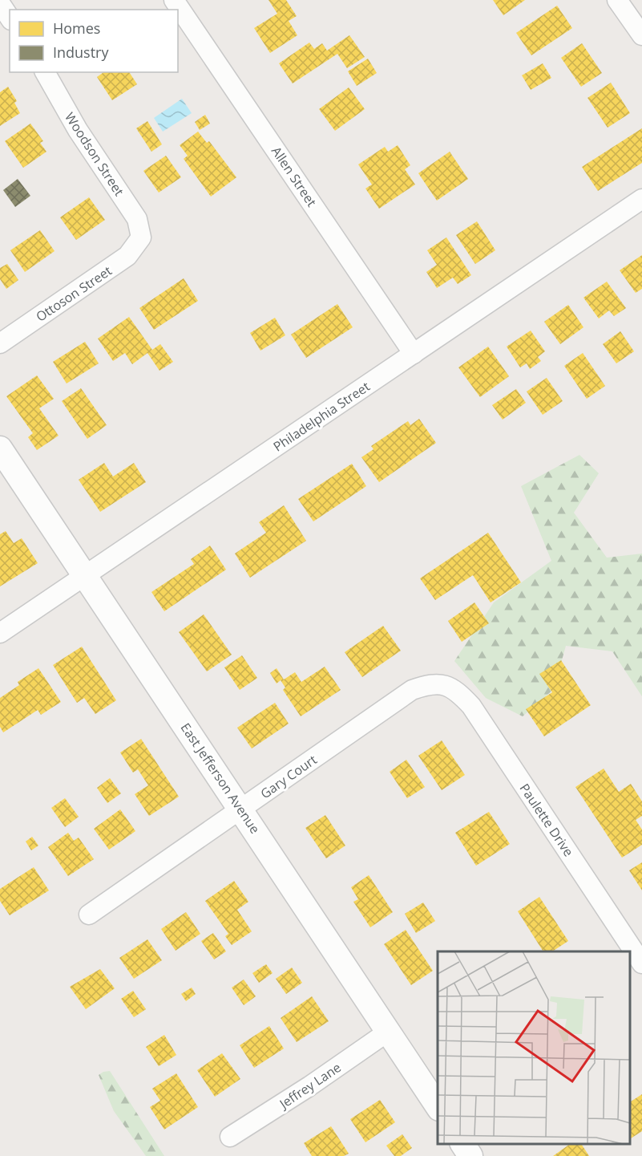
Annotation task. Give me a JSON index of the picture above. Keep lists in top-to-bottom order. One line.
{"streets":{"street":["Woodson Street","Allen Street","Ottoson Street","Philadelphia Street","Gary Court","East Jefferson Avenue","Paulette Drive","Jeffrey Lane"]},"crossings":[["Woodson Street","Ottoson Street"],["Allen Street","Philadelphia Street"],["Philadelphia Street","East Jefferson Avenue"],["Gary Court","East Jefferson Avenue"],["Gary Court","Paulette Drive"],["East Jefferson Avenue","Jeffrey Lane"]],"legend":["Homes","Industry"]}
